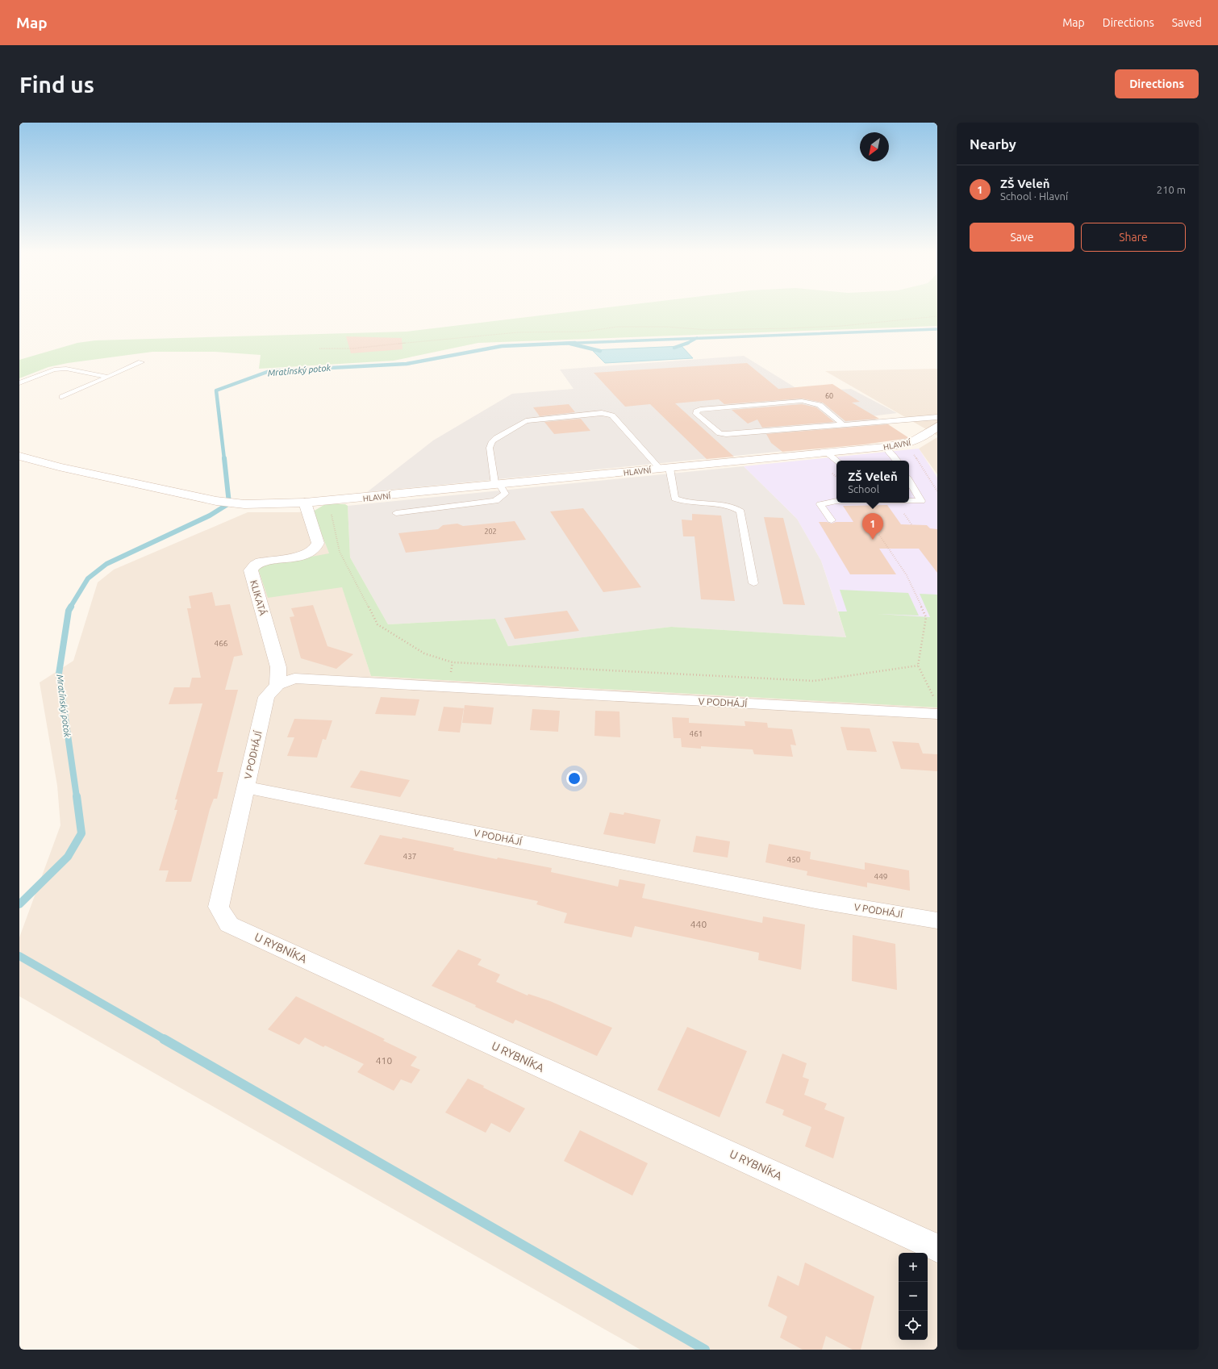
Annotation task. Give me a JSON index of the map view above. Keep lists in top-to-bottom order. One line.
{"streets":{"street":["HLAVNÍ","KLIKATÁ","V PODHÁJÍ","U RYBNÍKA"]},"crossings":[["HLAVNÍ","KLIKATÁ"],["KLIKATÁ","V PODHÁJÍ"],["V PODHÁJÍ","U RYBNÍKA"]],"water":["Mratínský potok"],"house_numbers":["60","202","466","461","437","450","449","440","410"],"north":"bottom left","page":{"header":"Map","nav":["Map","Directions","Saved"],"buttons":["Directions",["Save","Share"]],"title":"Find us","heading":"Nearby","list":[{"mark":"1","name":"ZŠ Veleň","note":"School · Hlavní","value":"210 m"}],"popup":["ZŠ Veleň","School"],"pins":"1","map_buttons":["+","−"]}}
